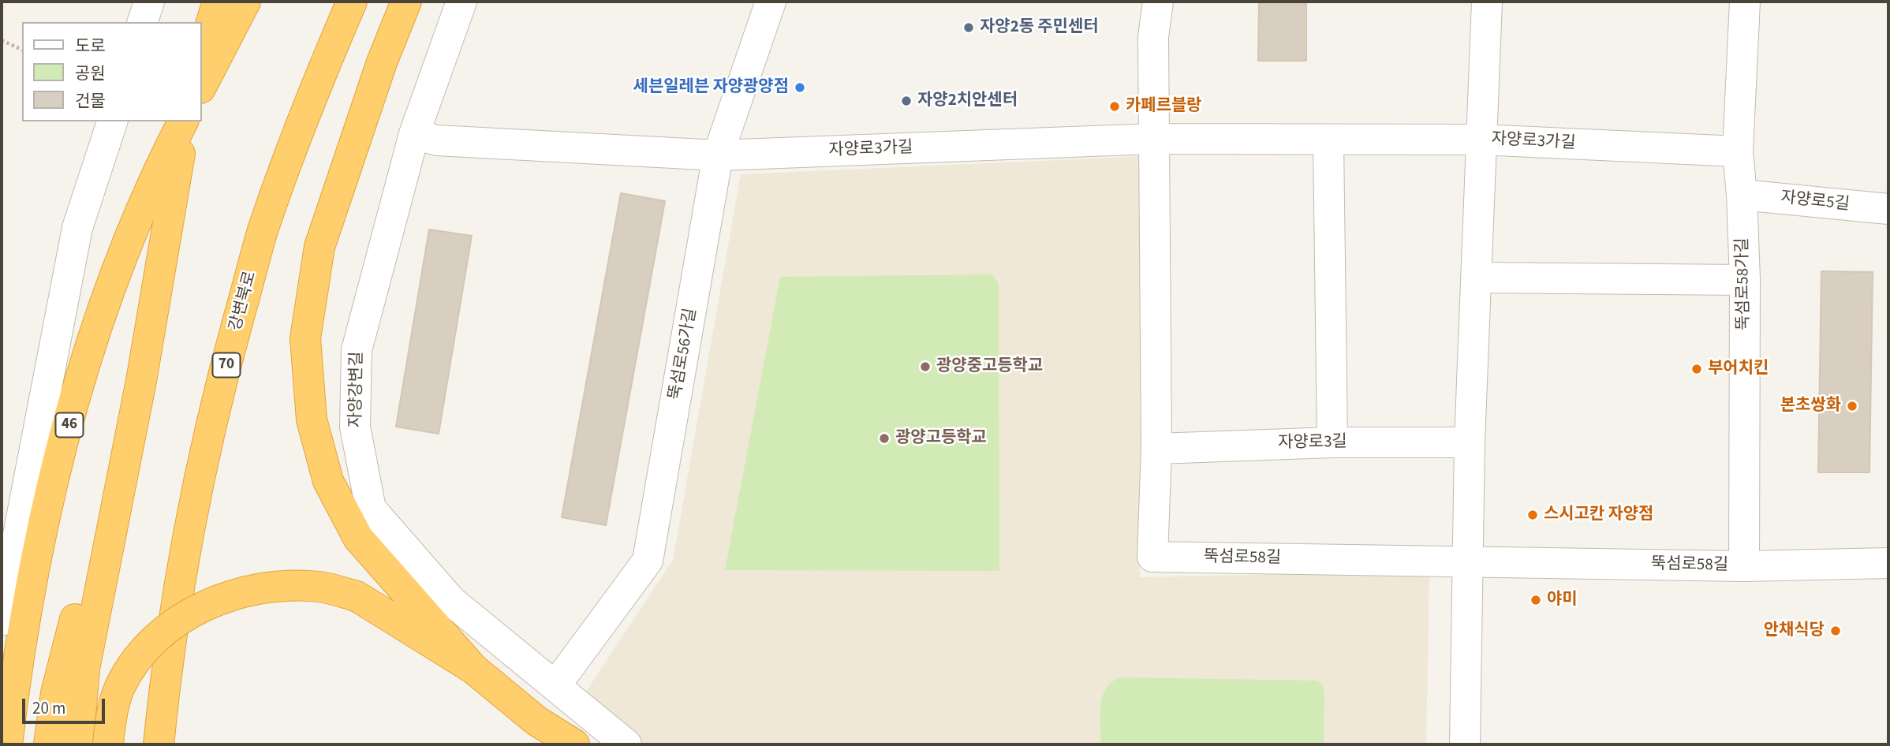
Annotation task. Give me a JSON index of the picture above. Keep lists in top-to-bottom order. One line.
{"streets":{"highway":["강변북로","70","46"],"street":["자양로3가길","자양로5길","뚝섬로58가길","뚝섬로56가길","자양강변길","자양로3길","뚝섬로58길"]},"crossings":[["자양로3가길","뚝섬로58가길"],["자양로3가길","뚝섬로56가길"],["자양로3가길","자양강변길"],["자양로3가길","뚝섬로58길"],["자양로5길","뚝섬로58가길"],["뚝섬로58가길","뚝섬로58길"],["뚝섬로56가길","자양강변길"],["자양로3길","뚝섬로58길"]],"places":["자양2동 주민센터","세븐일레븐 자양광양점","자양2치안센터","카페르블랑","광양중고등학교","부어치킨","본초쌍화","광양고등학교","스시고칸 자양점","야미","안채식당"],"legend":["도로","공원","건물"],"scale_bar":"20 m"}
